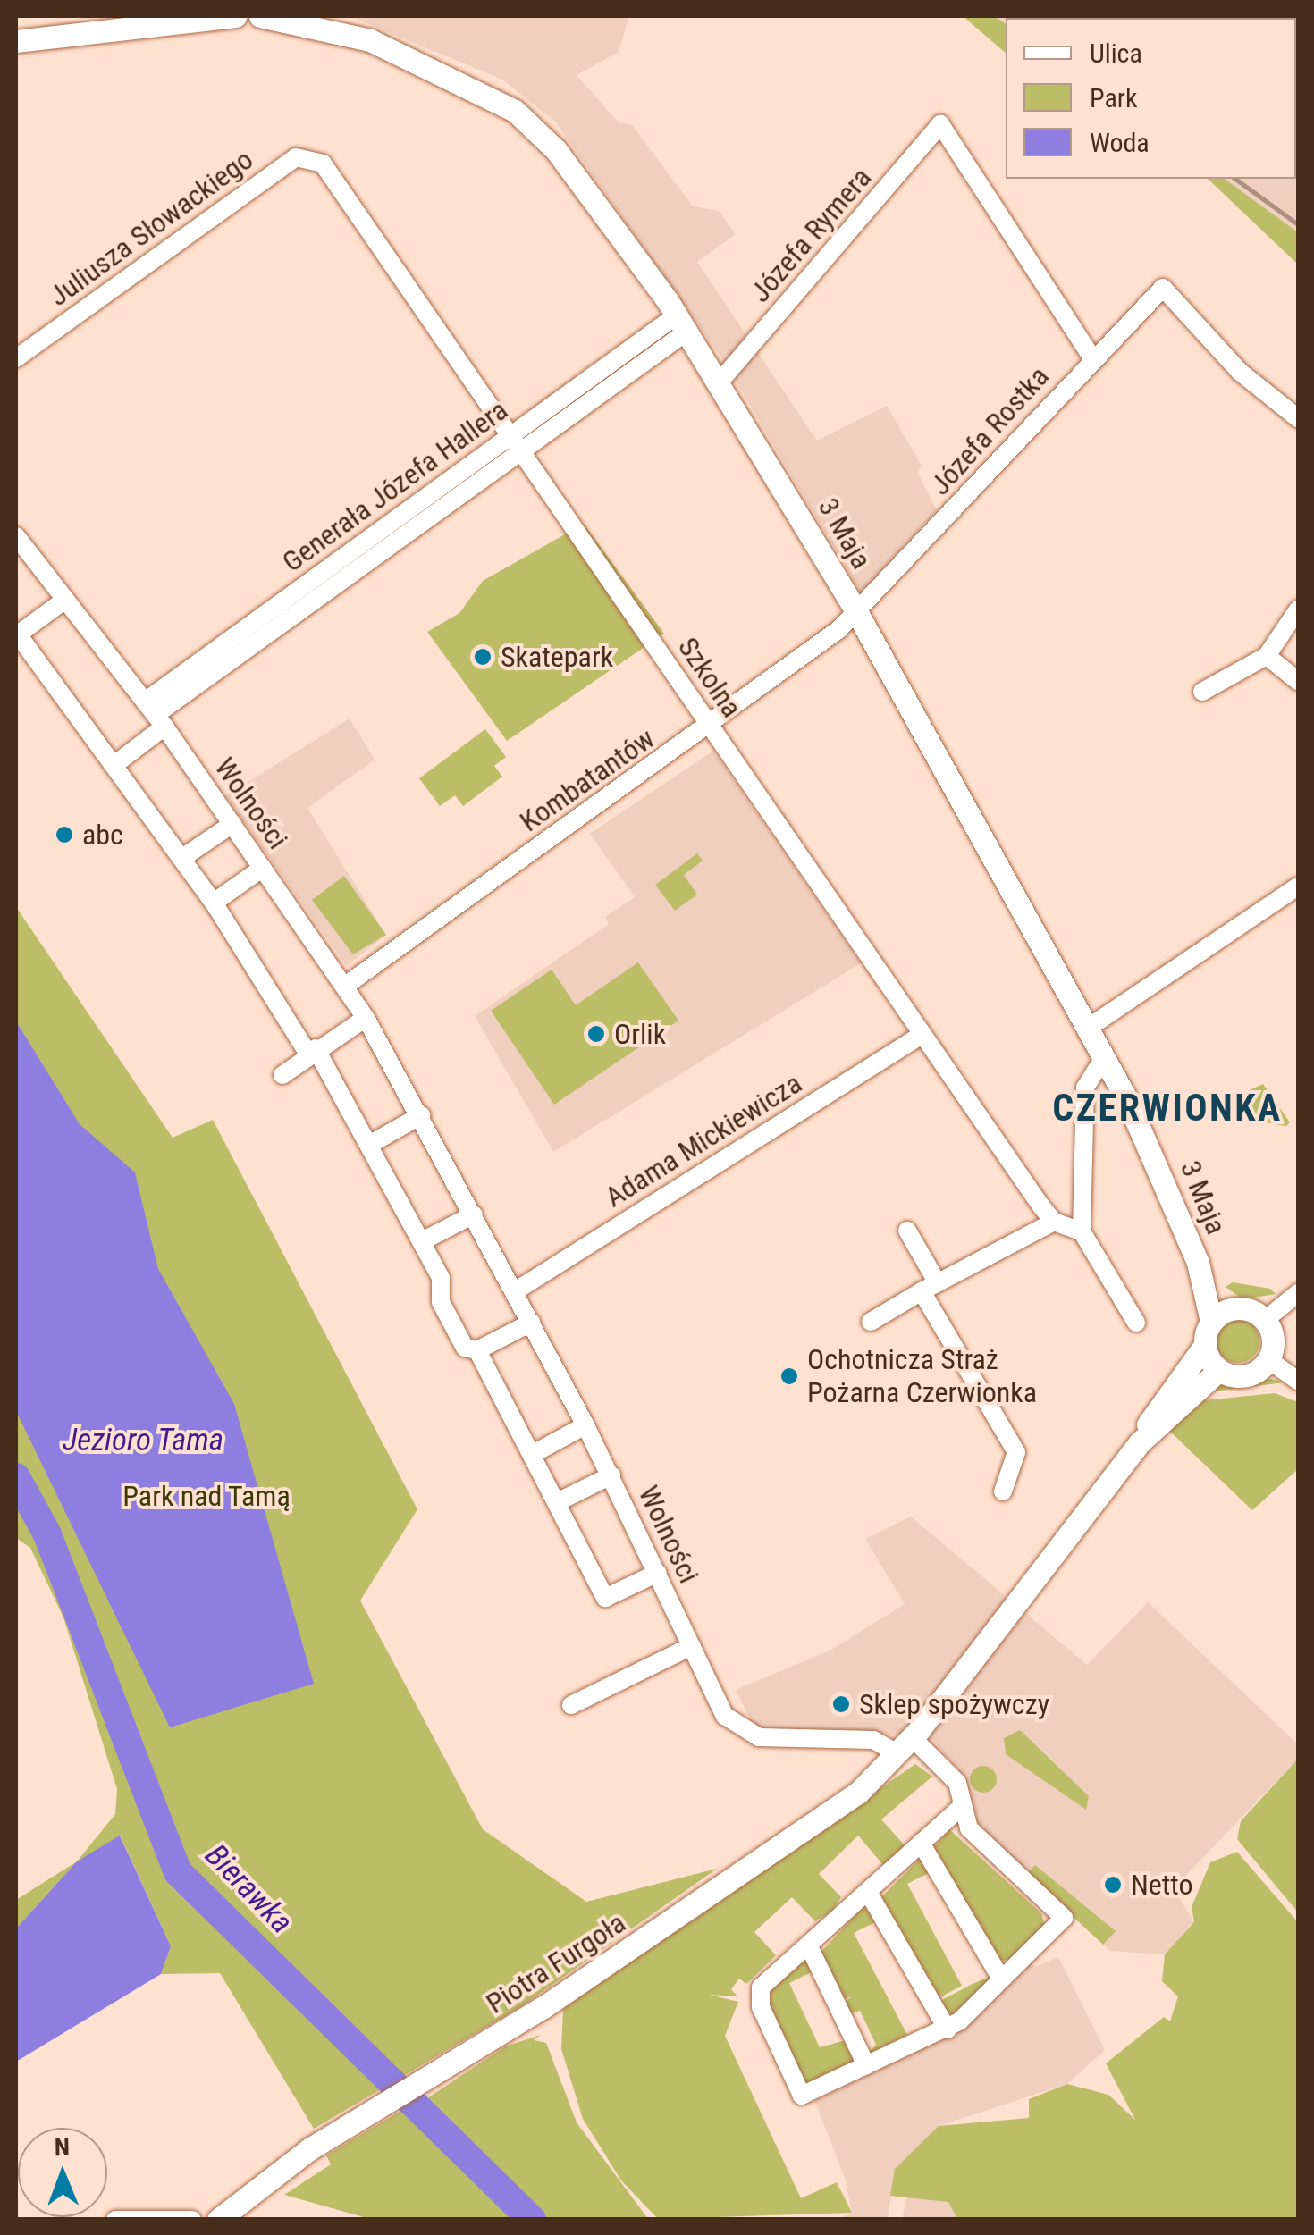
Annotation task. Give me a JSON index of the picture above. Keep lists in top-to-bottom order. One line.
{"streets":{"main road":["3 Maja","Piotra Furgoła"],"street":["Juliusza Słowackiego","Józefa Rymera","Józefa Rostka","Generała Józefa Hallera","Szkolna","Kombatantów","Wolności","Adama Mickiewicza"]},"crossings":[["Juliusza Słowackiego","Szkolna"],["Józefa Rymera","Józefa Rostka"],["Józefa Rymera","3 Maja"],["Józefa Rostka","3 Maja"],["Józefa Rostka","Kombatantów"],["Generała Józefa Hallera","3 Maja"],["Generała Józefa Hallera","Szkolna"],["Generała Józefa Hallera","Wolności"],["3 Maja","Kombatantów"],["3 Maja","Piotra Furgoła"],["Szkolna","Kombatantów"],["Szkolna","Adama Mickiewicza"],["Kombatantów","Wolności"],["Wolności","Adama Mickiewicza"],["Wolności","Piotra Furgoła"]],"districts":["CZERWIONKA"],"water":["Jezioro Tama","Bierawka"],"parks":["Park nad Tamą"],"places":["Skatepark","abc","Orlik","Ochotnicza Straż Pożarna Czerwionka","Sklep spożywczy","Netto"],"legend":["Ulica","Park","Woda"],"north":"top"}
